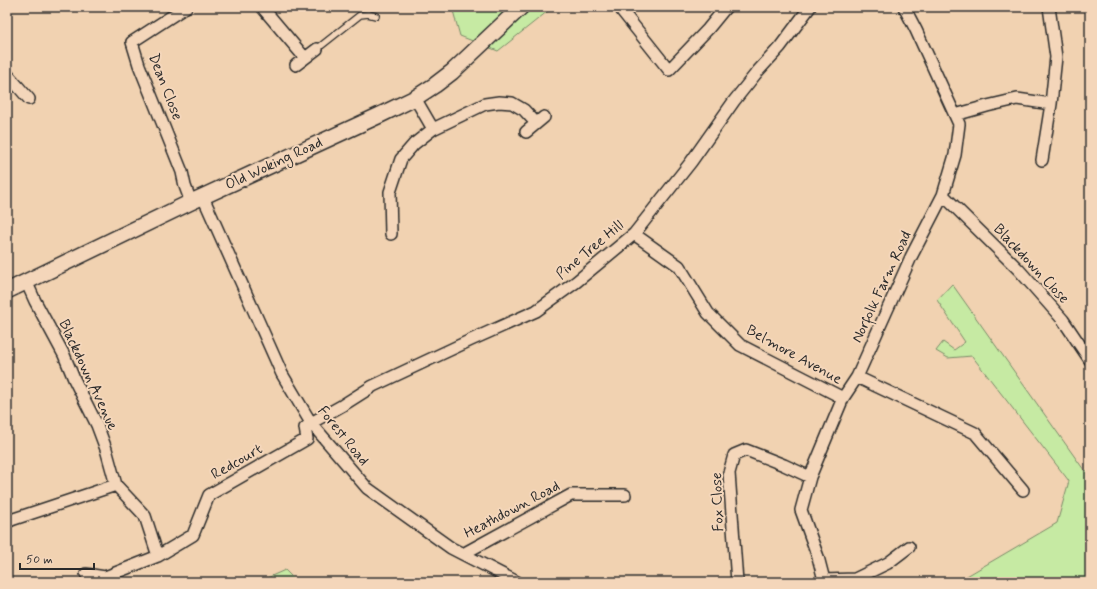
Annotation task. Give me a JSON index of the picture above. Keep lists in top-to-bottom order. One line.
{"streets":{"main road":["Old Woking Road"],"street":["Dean Close","Pine Tree Hill","Blackdown Close","Norfolk Farm Road","Belmore Avenue","Blackdown Avenue","Forest Road","Redcourt","Fox Close","Heathdown Road"]},"crossings":[["Dean Close","Old Woking Road"],["Dean Close","Forest Road"],["Old Woking Road","Blackdown Avenue"],["Old Woking Road","Forest Road"],["Pine Tree Hill","Belmore Avenue"],["Pine Tree Hill","Forest Road"],["Pine Tree Hill","Redcourt"],["Blackdown Close","Norfolk Farm Road"],["Norfolk Farm Road","Belmore Avenue"],["Norfolk Farm Road","Fox Close"],["Blackdown Avenue","Redcourt"],["Forest Road","Redcourt"],["Forest Road","Heathdown Road"]],"scale_bar":"50 m"}
